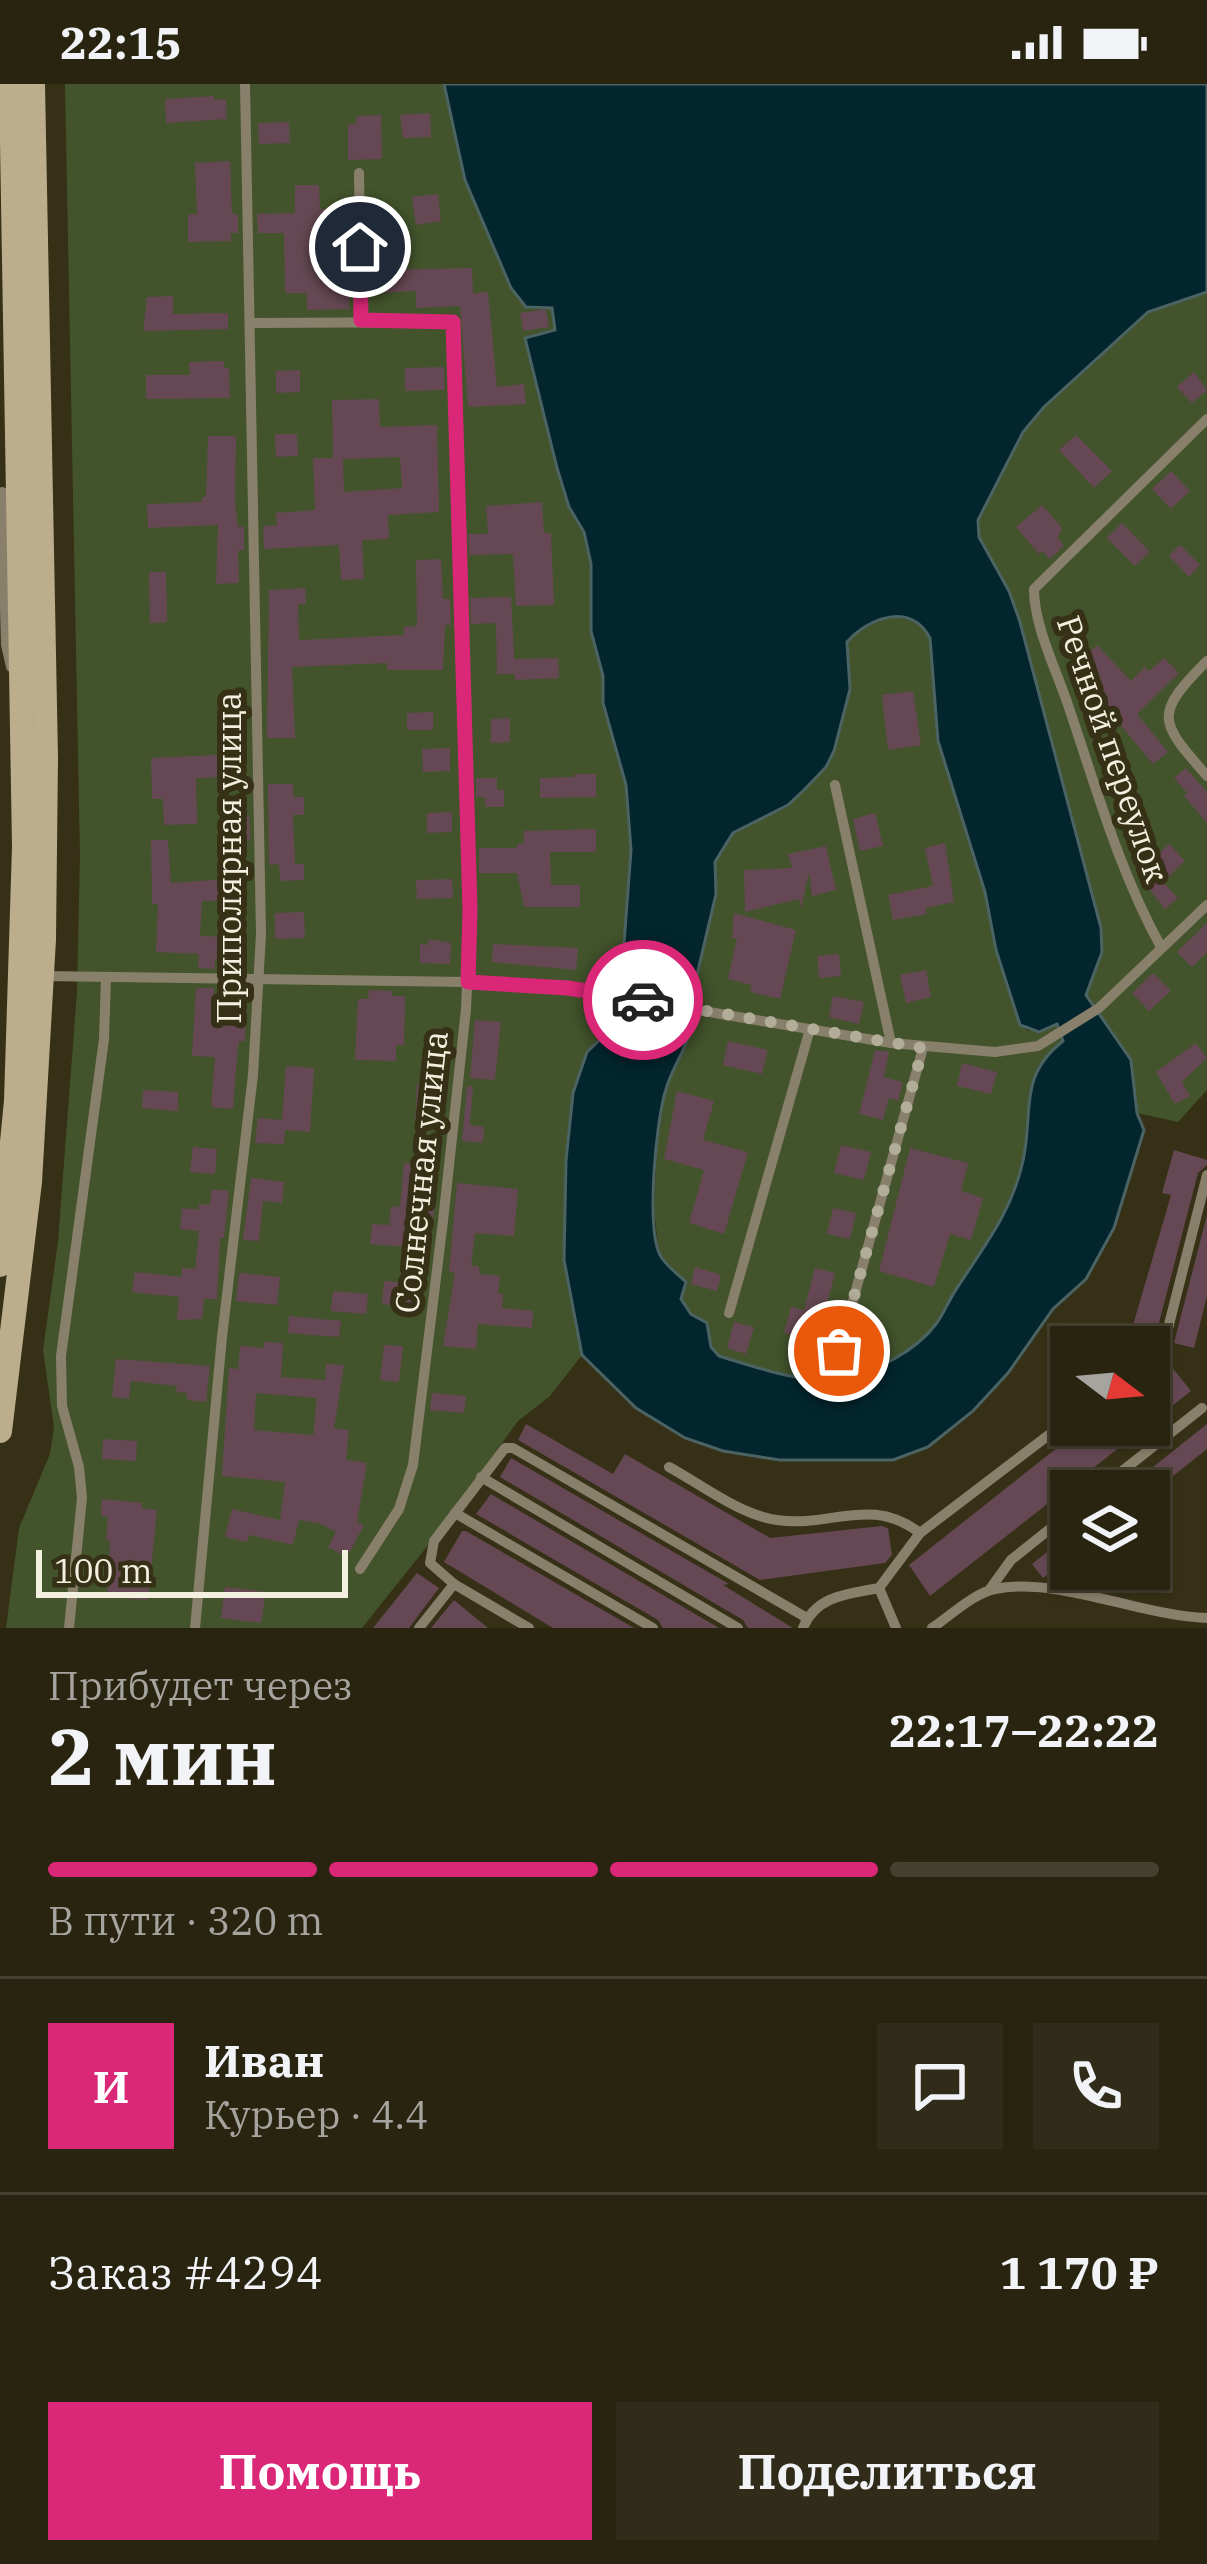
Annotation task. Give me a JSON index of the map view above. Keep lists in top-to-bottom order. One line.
{"streets":{"lane":["Речной переулок","Приполярная улица","Солнечная улица"]},"crossings":[["Приполярная улица","Солнечная улица"]],"scale_bar":"100 m","north":"right","page":{"status":"22:15","scale":"100 m","heading":["2 мин","Прибудет через","22:17–22:22"],"panel":["Иван","Курьер · 4.4","Заказ #4294","1 170 ₽"],"bar":"В пути · 320 m","round":"И","buttons":["Помощь","Поделиться"]}}
